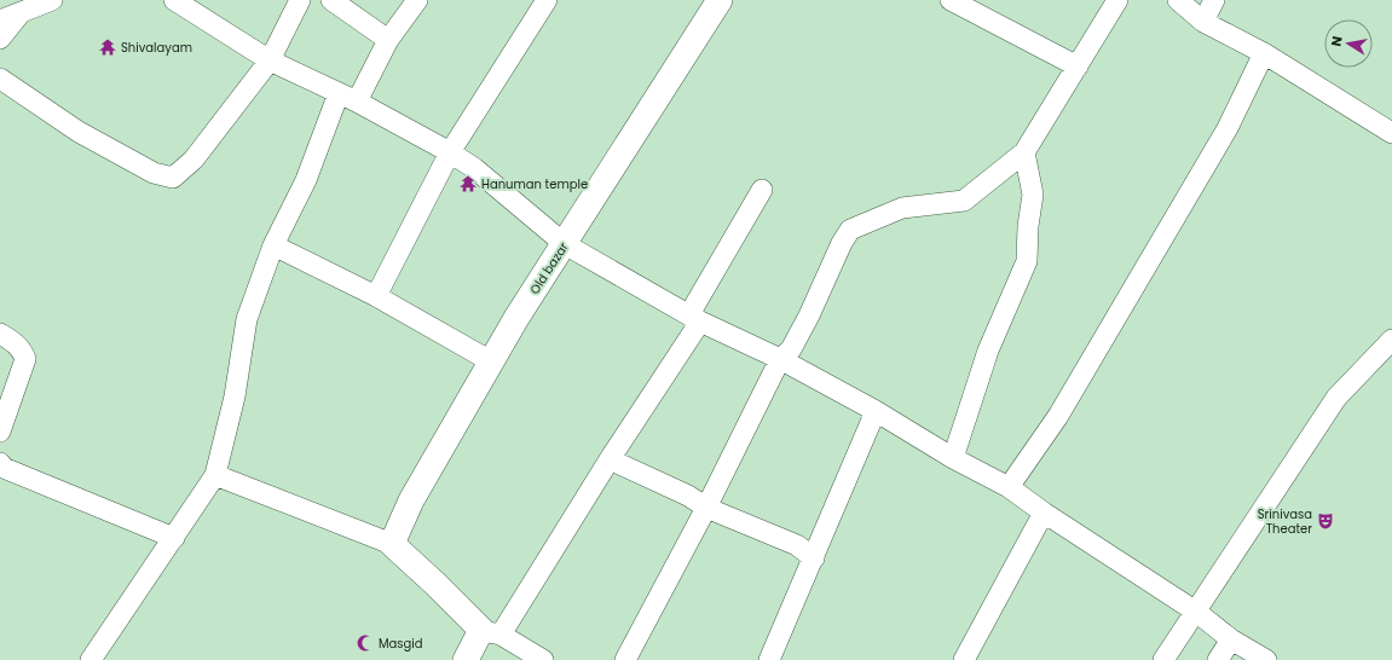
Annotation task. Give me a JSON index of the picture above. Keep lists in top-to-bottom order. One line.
{"streets":{"street":["Old bazar"]},"places":{"temple":["Shivalayam","Hanuman temple"],"theatre":["Srinivasa Theater"],"mosque":["Masgid"]},"north":"left"}
